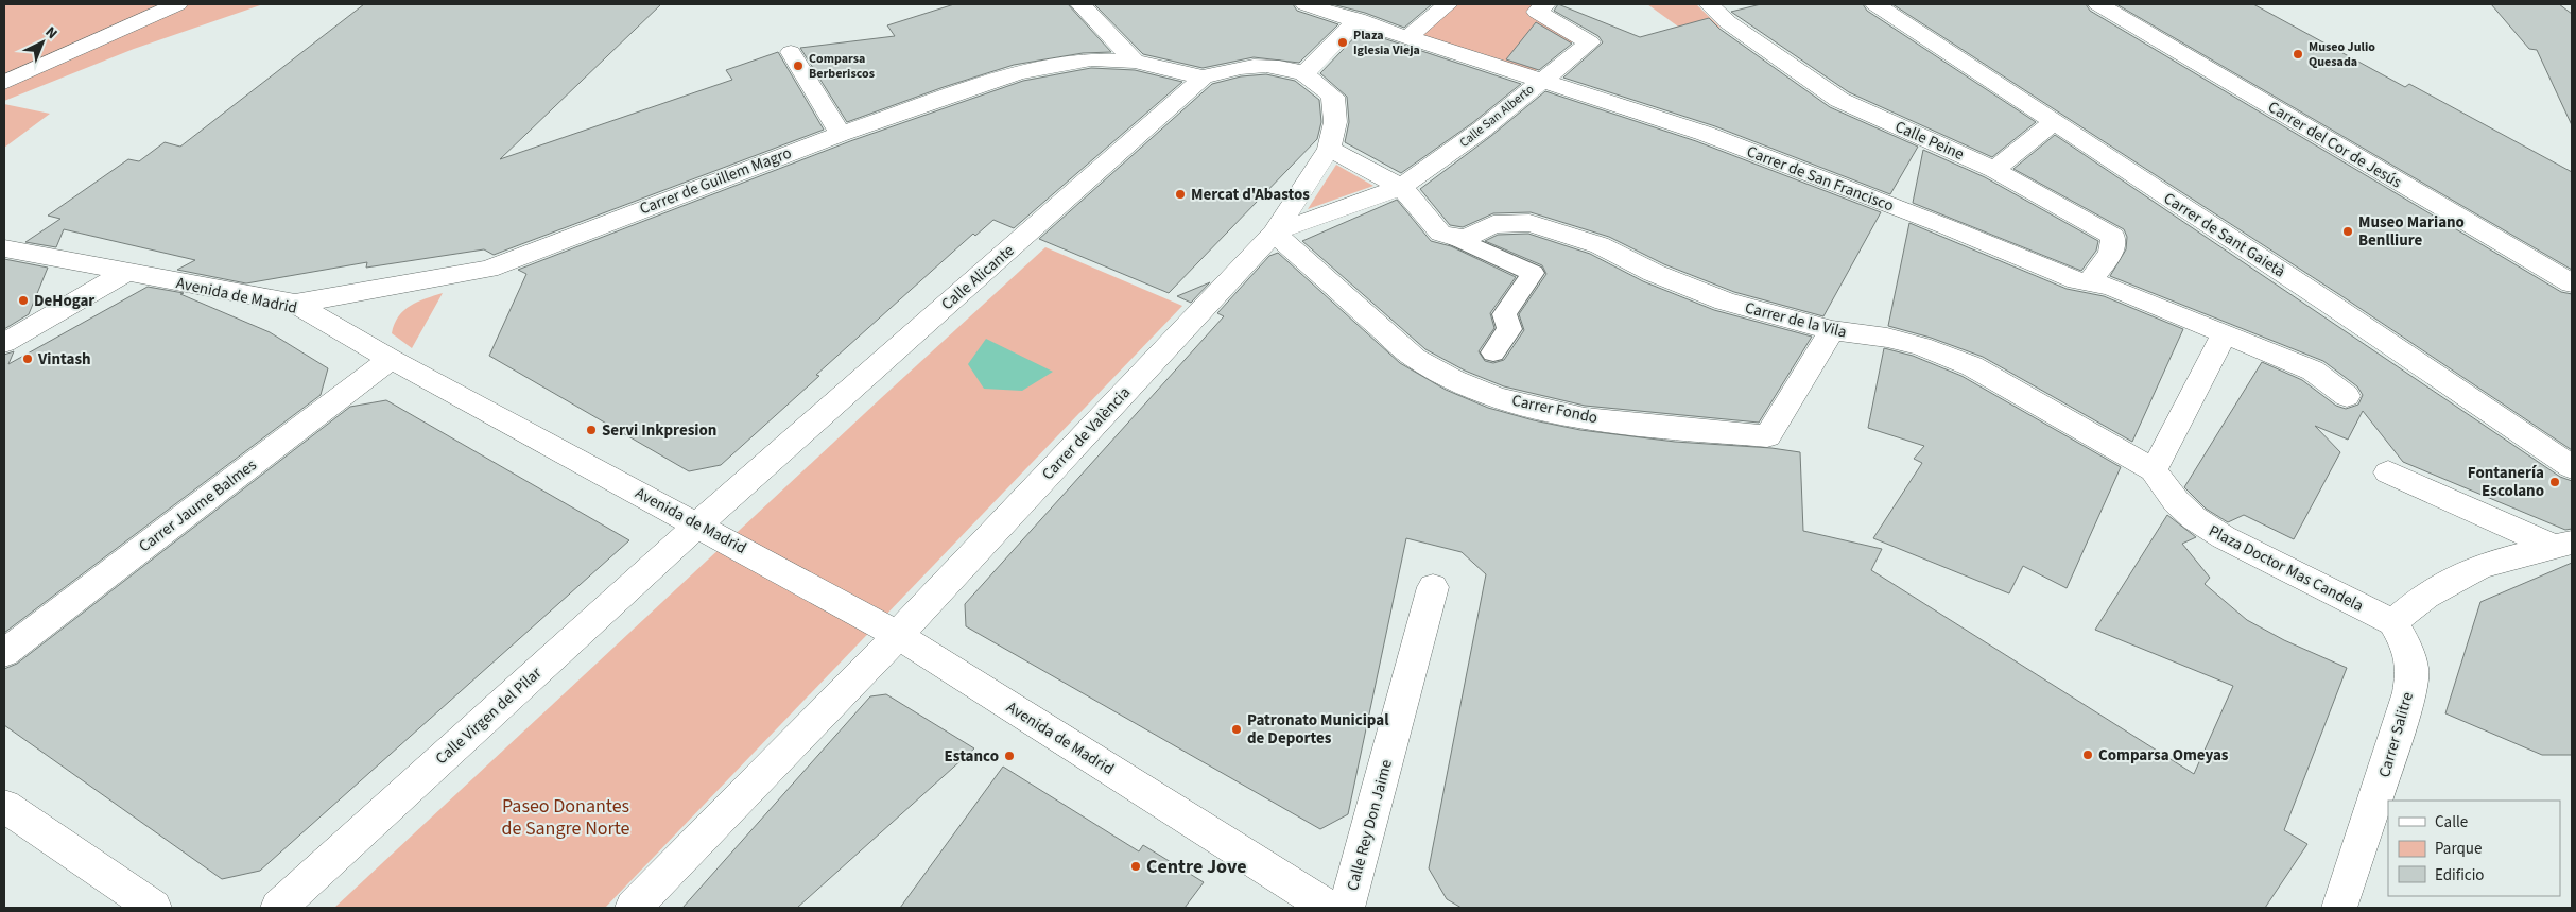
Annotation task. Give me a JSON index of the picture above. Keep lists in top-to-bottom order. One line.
{"streets":{"street":["Calle San Alberto","Calle Peine","Carrer del Cor de Jesús","Carrer de San Francisco","Carrer de Guillem Magro","Carrer de Sant Gaietà","Calle Alicante","Avenida de Madrid","Carrer de la Vila","Carrer Fondo","Carrer de València","Carrer Jaume Balmes","Plaza Doctor Mas Candela","Calle Virgen del Pilar","Carrer Salitre","Calle Rey Don Jaime"]},"crossings":[["Calle San Alberto","Carrer de San Francisco"],["Calle San Alberto","Carrer de València"],["Calle Peine","Carrer de San Francisco"],["Carrer de Guillem Magro","Calle Alicante"],["Carrer de Guillem Magro","Avenida de Madrid"],["Calle Alicante","Avenida de Madrid"],["Calle Alicante","Carrer de València"],["Calle Alicante","Calle Virgen del Pilar"],["Avenida de Madrid","Carrer de València"],["Avenida de Madrid","Carrer Jaume Balmes"],["Avenida de Madrid","Calle Virgen del Pilar"],["Carrer de la Vila","Carrer Fondo"],["Carrer de la Vila","Plaza Doctor Mas Candela"],["Carrer Fondo","Carrer de València"],["Plaza Doctor Mas Candela","Carrer Salitre"]],"parks":["Paseo Donantes de Sangre Norte"],"places":["Plaza Iglesia Vieja","Museo Julio Quesada","Comparsa Berberiscos","Mercat d'Abastos","Museo Mariano Benlliure","DeHogar","Vintash","Servi Inkpresion","Fontanería Escolano","Patronato Municipal de Deportes","Comparsa Omeyas","Estanco","Centre Jove"],"legend":["Calle","Parque","Edificio"],"north":"top right"}
